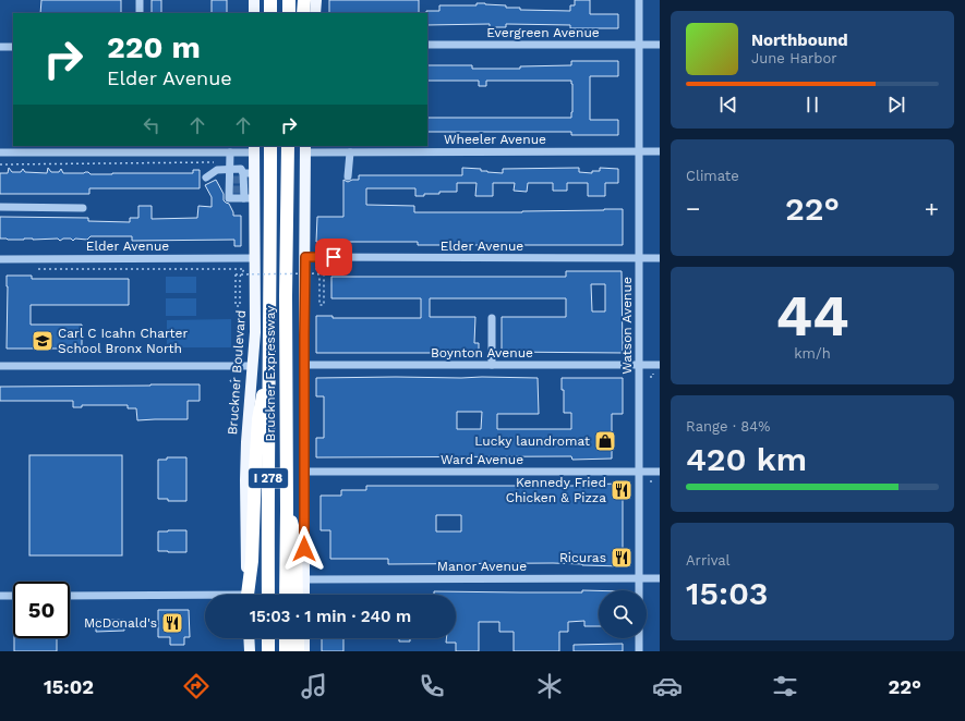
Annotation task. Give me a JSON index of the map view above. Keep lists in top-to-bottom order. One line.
{"streets":{"highway":["Bruckner Expressway","I 278"],"main road":["Bruckner Boulevard"],"street":["Evergreen Avenue","Wheeler Avenue","Elder Avenue","Watson Avenue","Boynton Avenue","Ward Avenue","Manor Avenue"]},"crossings":[["Evergreen Avenue","Watson Avenue"],["Wheeler Avenue","Watson Avenue"],["Elder Avenue","Watson Avenue"],["Elder Avenue","Bruckner Boulevard"],["Watson Avenue","Boynton Avenue"],["Watson Avenue","Ward Avenue"],["Watson Avenue","Manor Avenue"]],"places":{"school or university":["Carl C Icahn Charter School Bronx North"],"shop":["Lucky laundromat"],"restaurant":["Kennedy Fried Chicken & Pizza","Ricuras","McDonald's"]},"page":{"turn":["220 m","Elder Avenue"],"song":["Northbound","June Harbor"],"tile":["Climate",["44","km/h"],["Range · 84%","420 km"],["Arrival","15:03"]],"heat":["−","22°","+"],"limit":"50","trip":"15:03 · 1 min · 240 m","tabs":["15:02","22°"]}}
